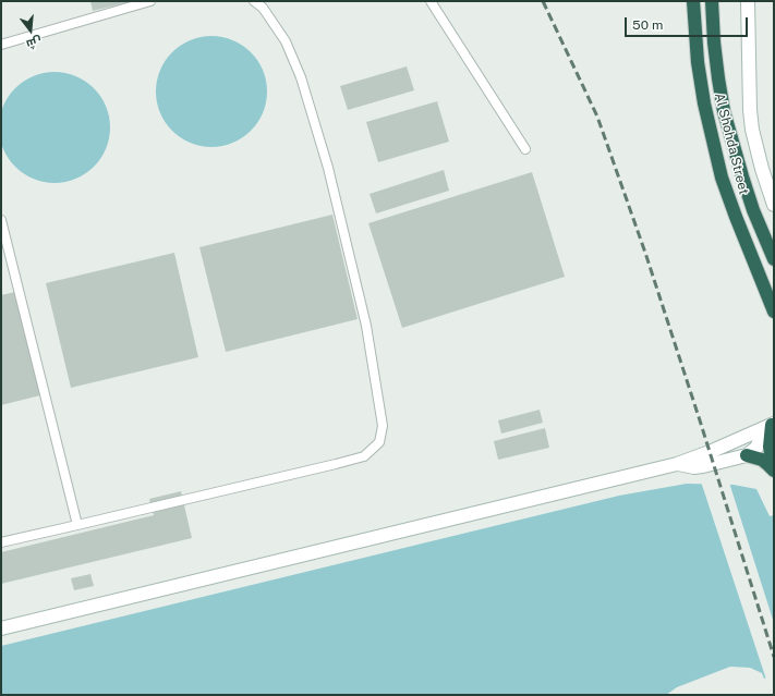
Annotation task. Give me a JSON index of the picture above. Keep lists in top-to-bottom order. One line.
{"streets":{"highway":["Al Shohda Street"]},"scale_bar":"50 m","north":"bottom"}
